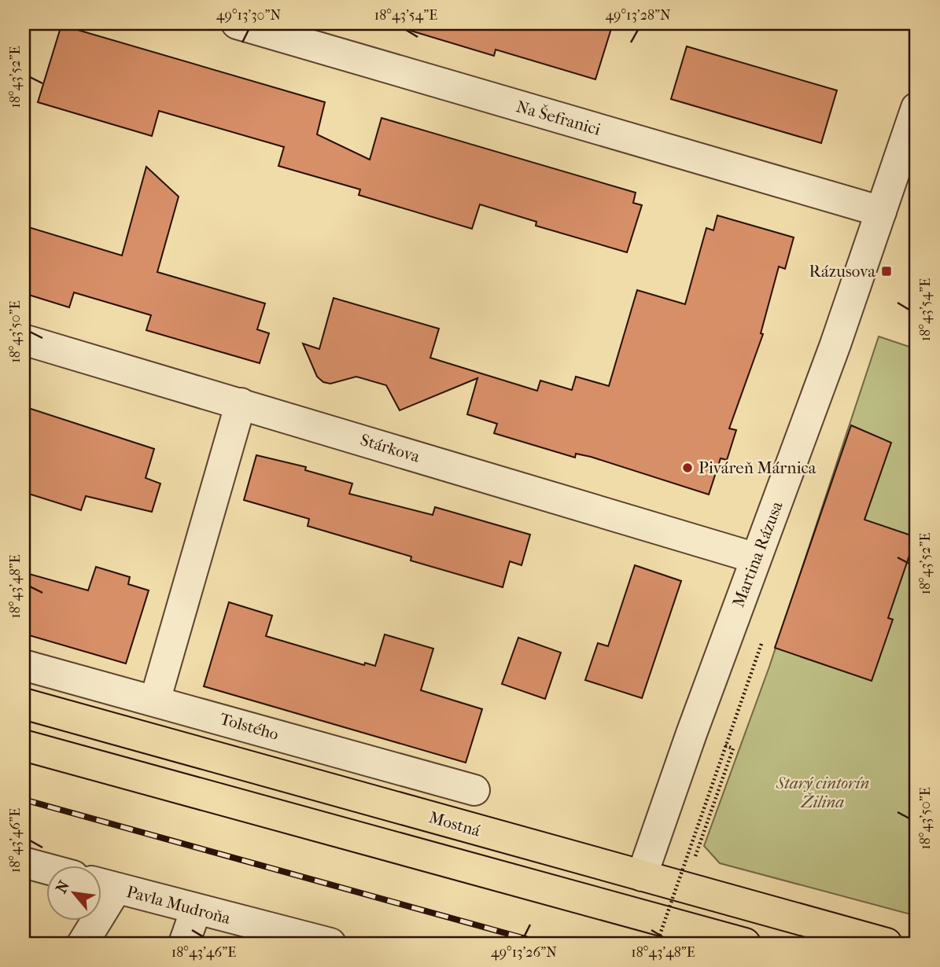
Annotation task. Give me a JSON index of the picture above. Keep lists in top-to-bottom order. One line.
{"streets":{"main road":["Mostná"],"street":["Na Šefranici","Stárkova","Martina Rázusa","Tolstého","Pavla Mudroňa"]},"crossings":[["Na Šefranici","Martina Rázusa"],["Stárkova","Martina Rázusa"],["Martina Rázusa","Mostná"]],"parks":["Starý cintorín Žilina"],"places":{"transit":["Rázusova"],"other":["Piváreň Márnica"]},"north":"top left","coordinates":["49°13'30\"N","18°43'54\"E","49°13'28\"N","18°43'52\"E","18°43'50\"E","18°43'48\"E","18°43'46\"E","49°13'26\"N"]}
